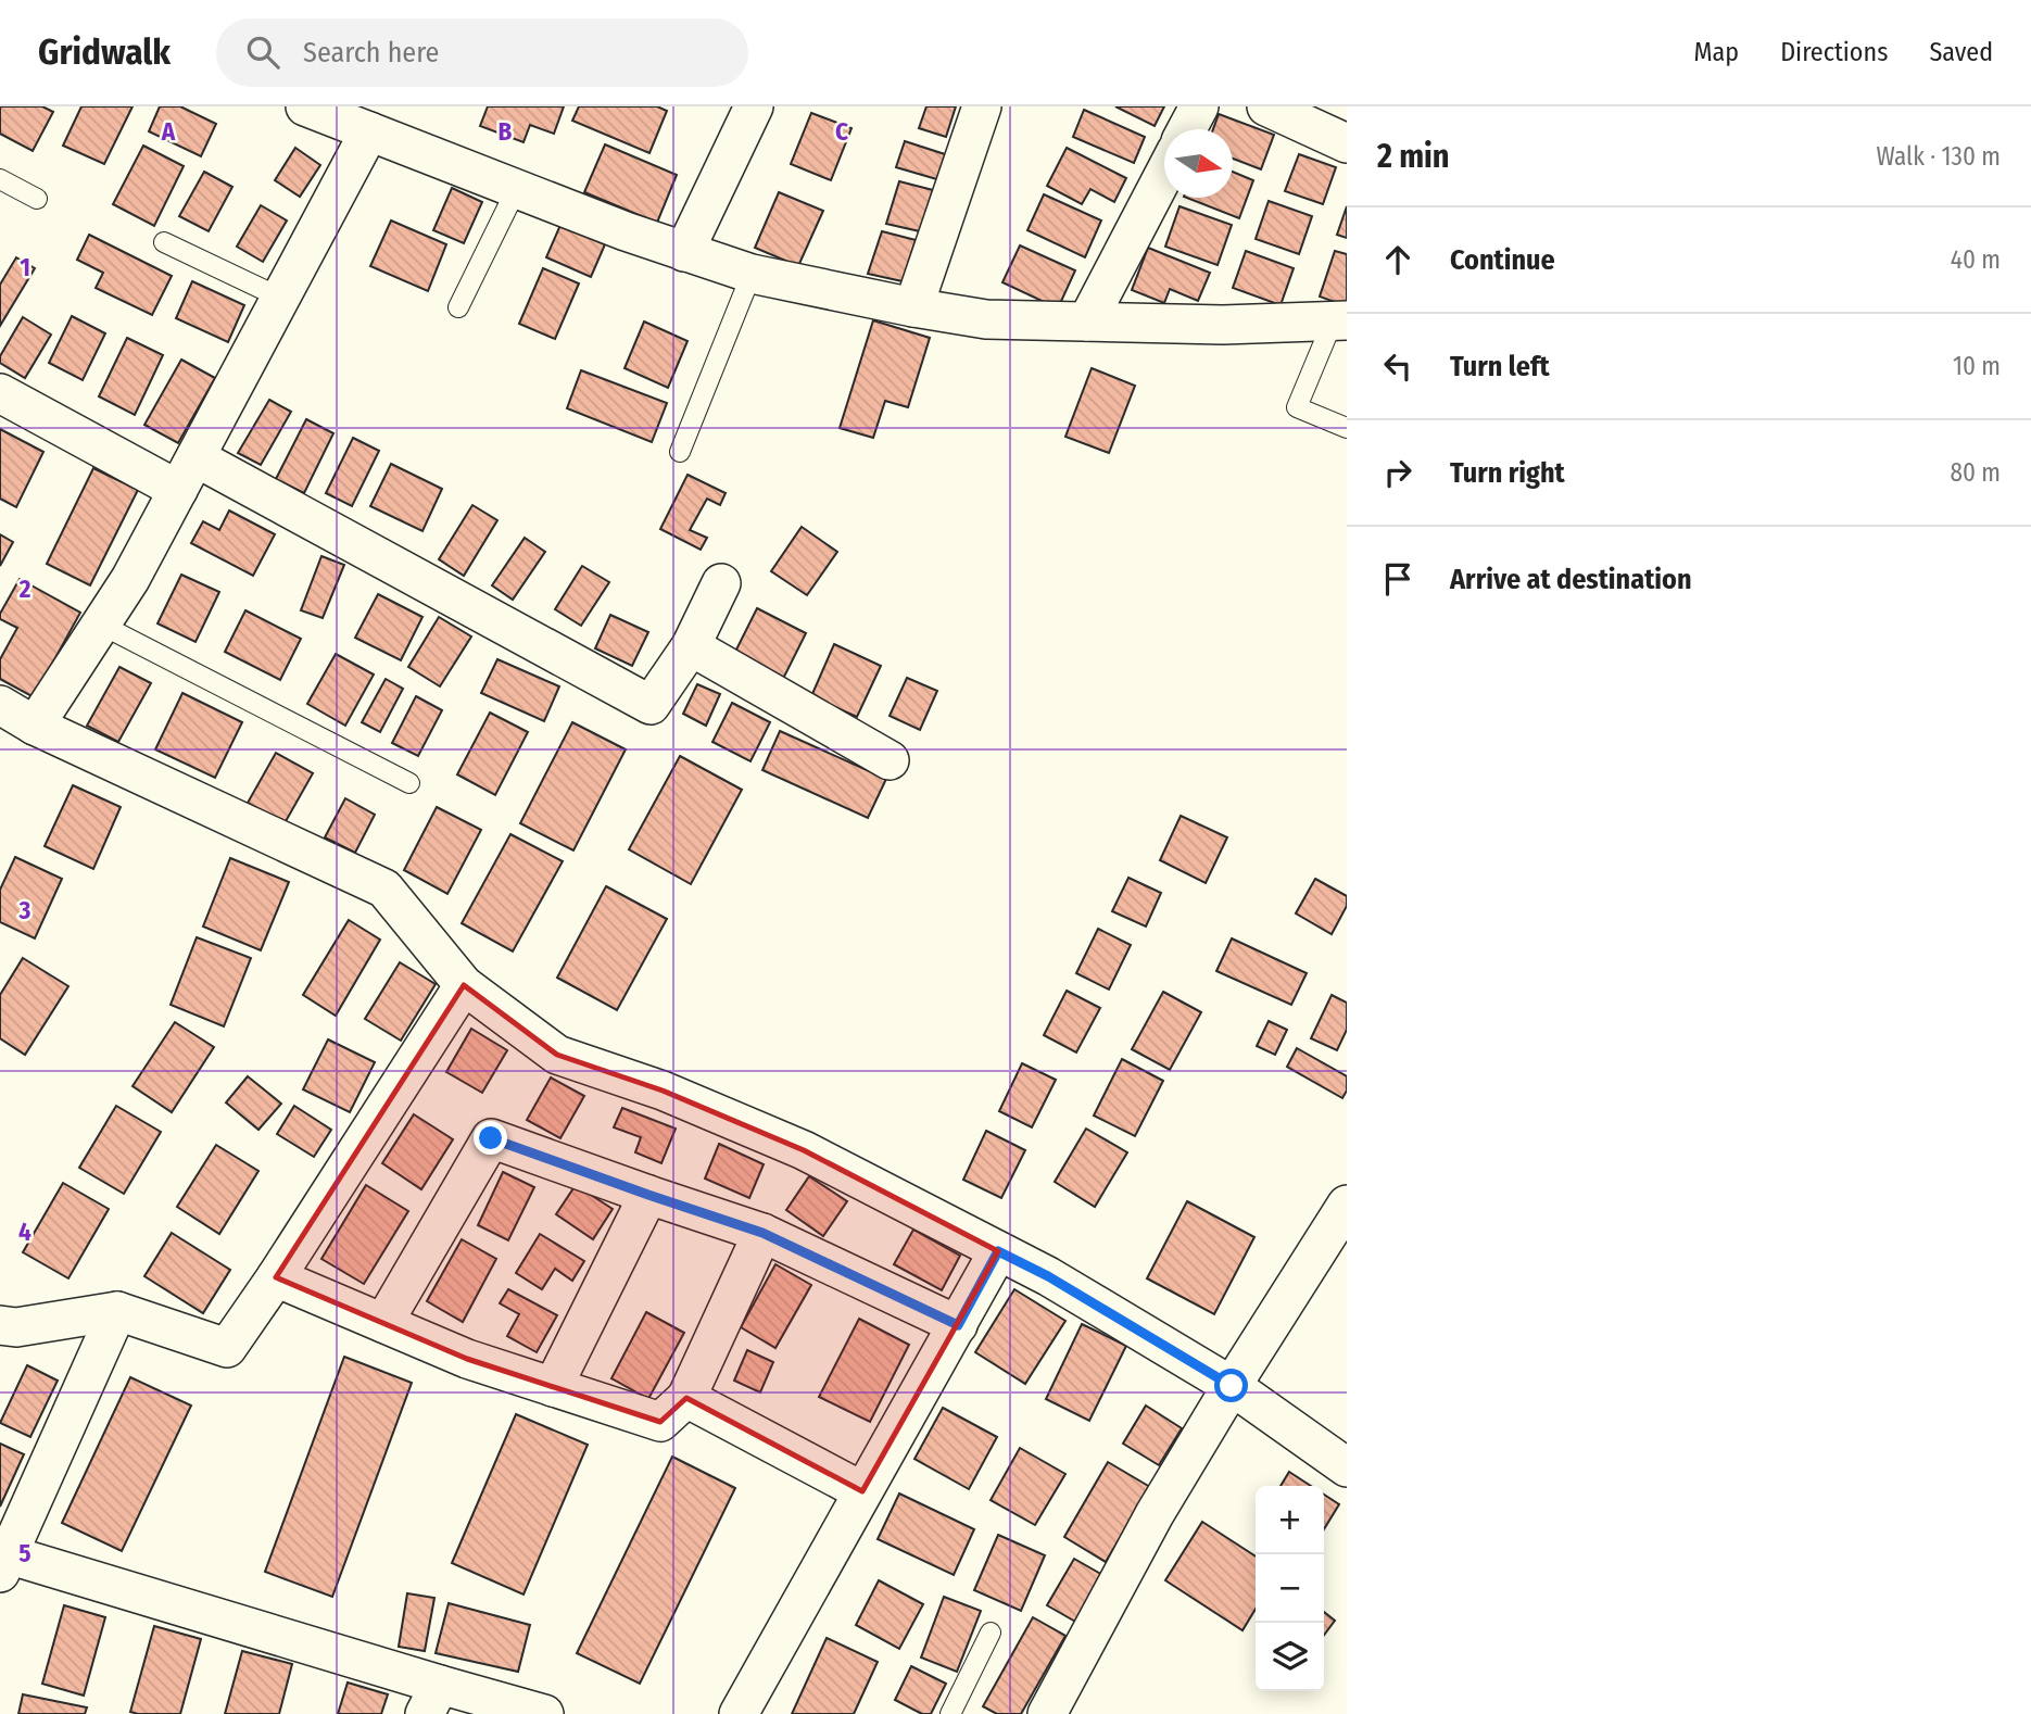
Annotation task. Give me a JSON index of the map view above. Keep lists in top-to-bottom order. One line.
{"north":"right","page":{"header":"Gridwalk","search":"Search here","nav":["Map","Directions","Saved"],"heading":["2 min","Walk · 130 m"],"list":[["Continue","40 m"],["Turn left","10 m"],["Turn right","80 m"],"Arrive at destination"],"map_buttons":["+","−"]},"grid":{"columns":["A","B","C"],"rows":["1","2","3","4","5"]}}
